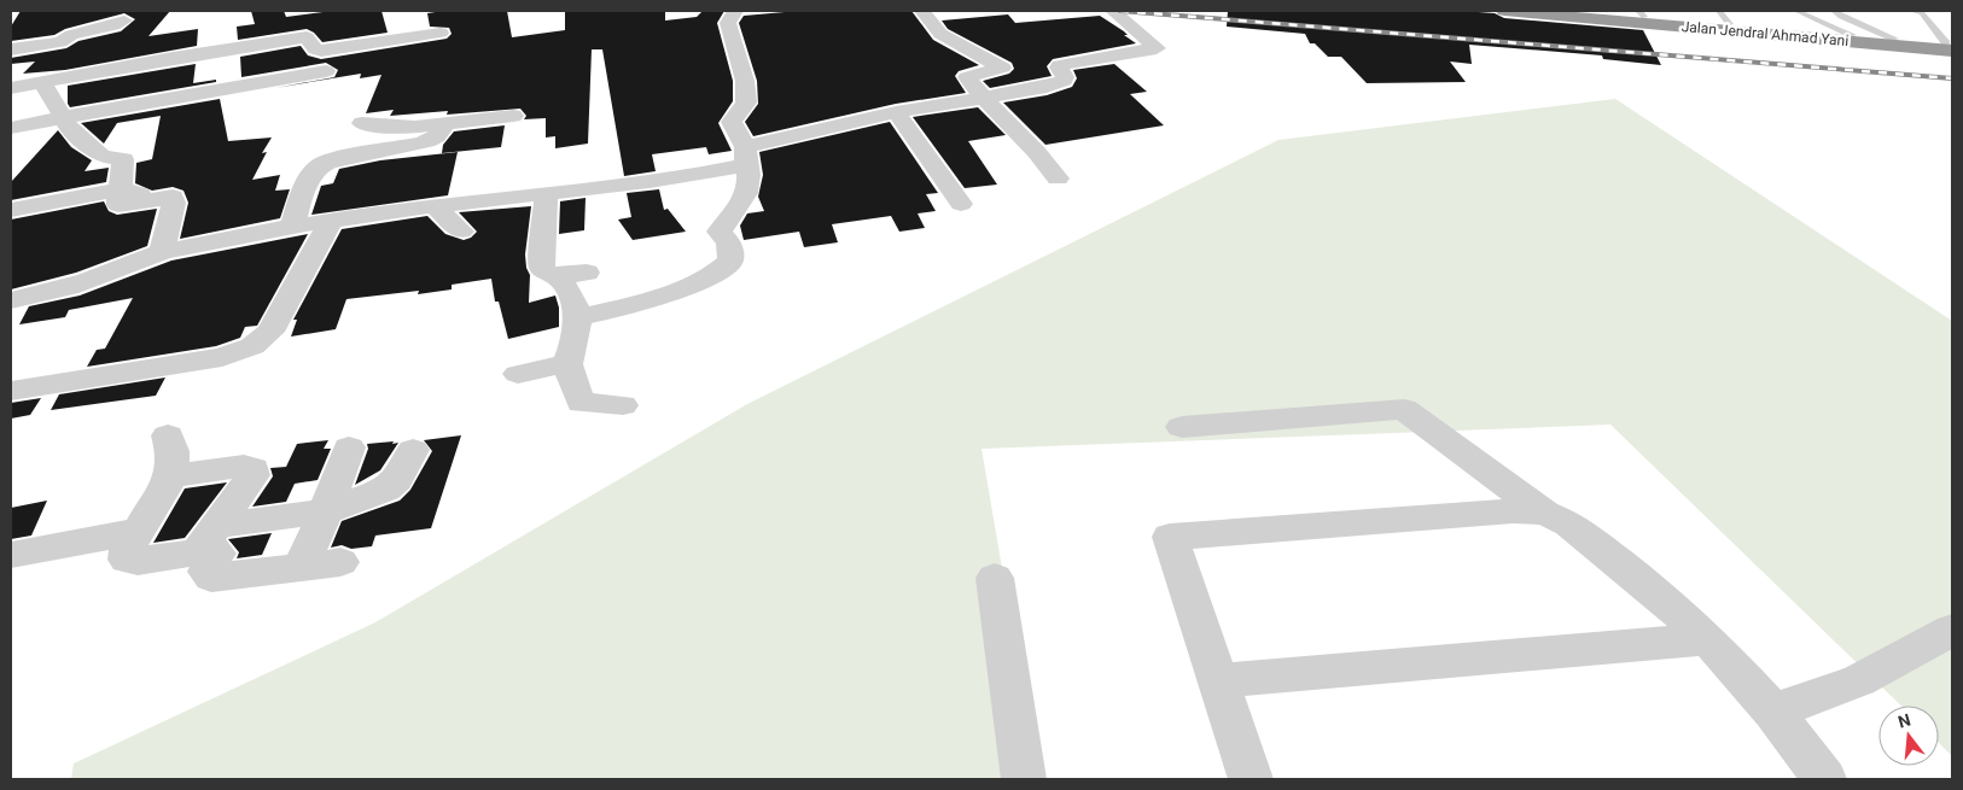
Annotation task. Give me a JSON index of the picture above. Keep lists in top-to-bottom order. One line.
{"streets":{"highway":["Jalan Jendral Ahmad Yani"]},"north":"top"}
